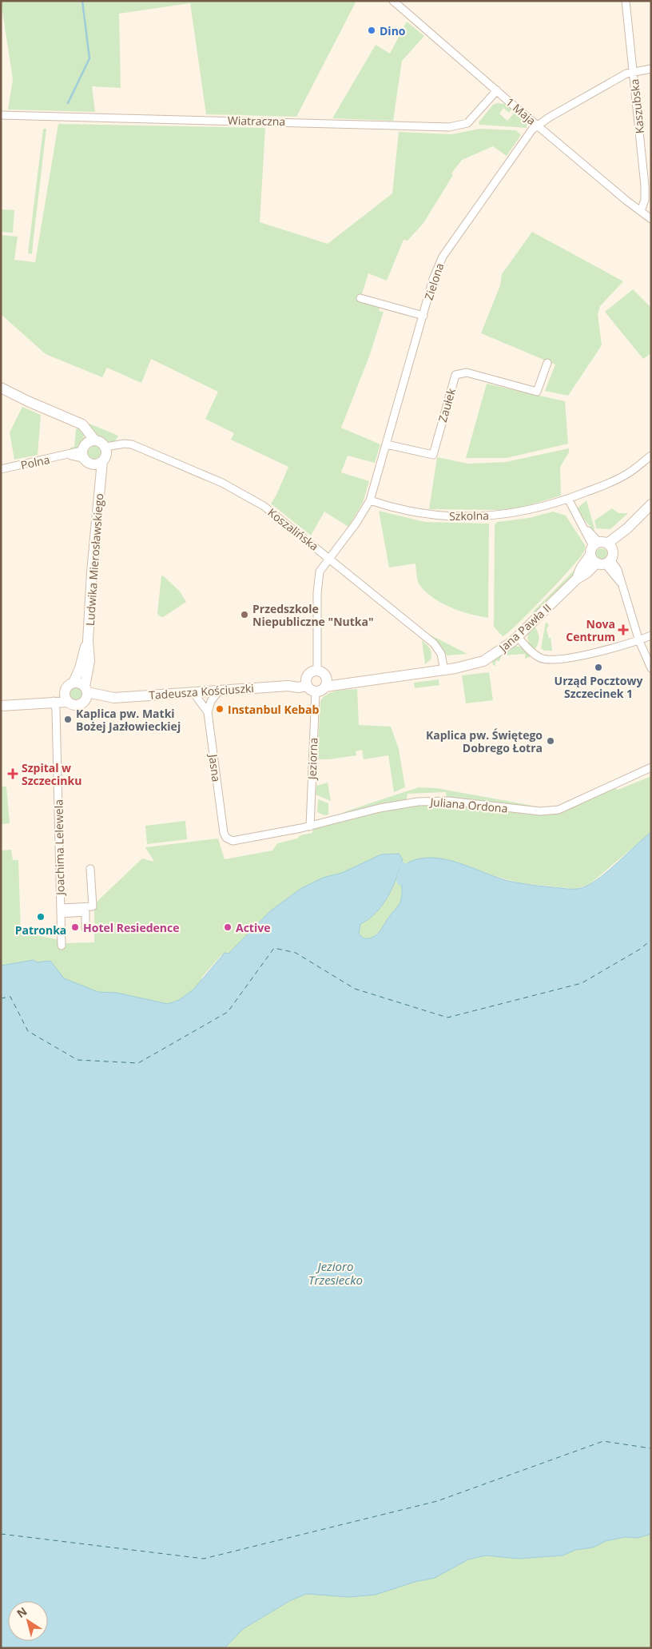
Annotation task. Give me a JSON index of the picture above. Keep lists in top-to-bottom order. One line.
{"streets":{"street":["Kaszubska","1 Maja","Wiatraczna","Zielona","Zaułek","Polna","Szkolna","Koszalińska","Ludwika Mierosławskiego","Jana Pawła II","Tadeusza Kościuszki","Jeziorna","Jasna","Juliana Ordona","Joachima Lelewela"]},"crossings":[["Kaszubska","1 Maja"],["Kaszubska","Zielona"],["1 Maja","Wiatraczna"],["1 Maja","Zielona"],["Zielona","Zaułek"],["Zielona","Szkolna"],["Zielona","Koszalińska"],["Polna","Koszalińska"],["Polna","Ludwika Mierosławskiego"],["Koszalińska","Ludwika Mierosławskiego"],["Koszalińska","Jana Pawła II"],["Ludwika Mierosławskiego","Tadeusza Kościuszki"],["Tadeusza Kościuszki","Jeziorna"],["Tadeusza Kościuszki","Jasna"],["Jeziorna","Juliana Ordona"],["Jasna","Juliana Ordona"]],"water":["Jezioro Trzesiecko"],"places":{"other":["Dino","Przedszkole Niepubliczne \"Nutka\"","Urząd Pocztowy Szczecinek 1","Instanbul Kebab","Kaplica pw. Matki Bożej Jazłowieckiej","Kaplica pw. Świętego Dobrego Łotra","Patronka","Hotel Resiedence","Active"],"health":["Nova Centrum","Szpital w Szczecinku"]},"north":"top left"}
